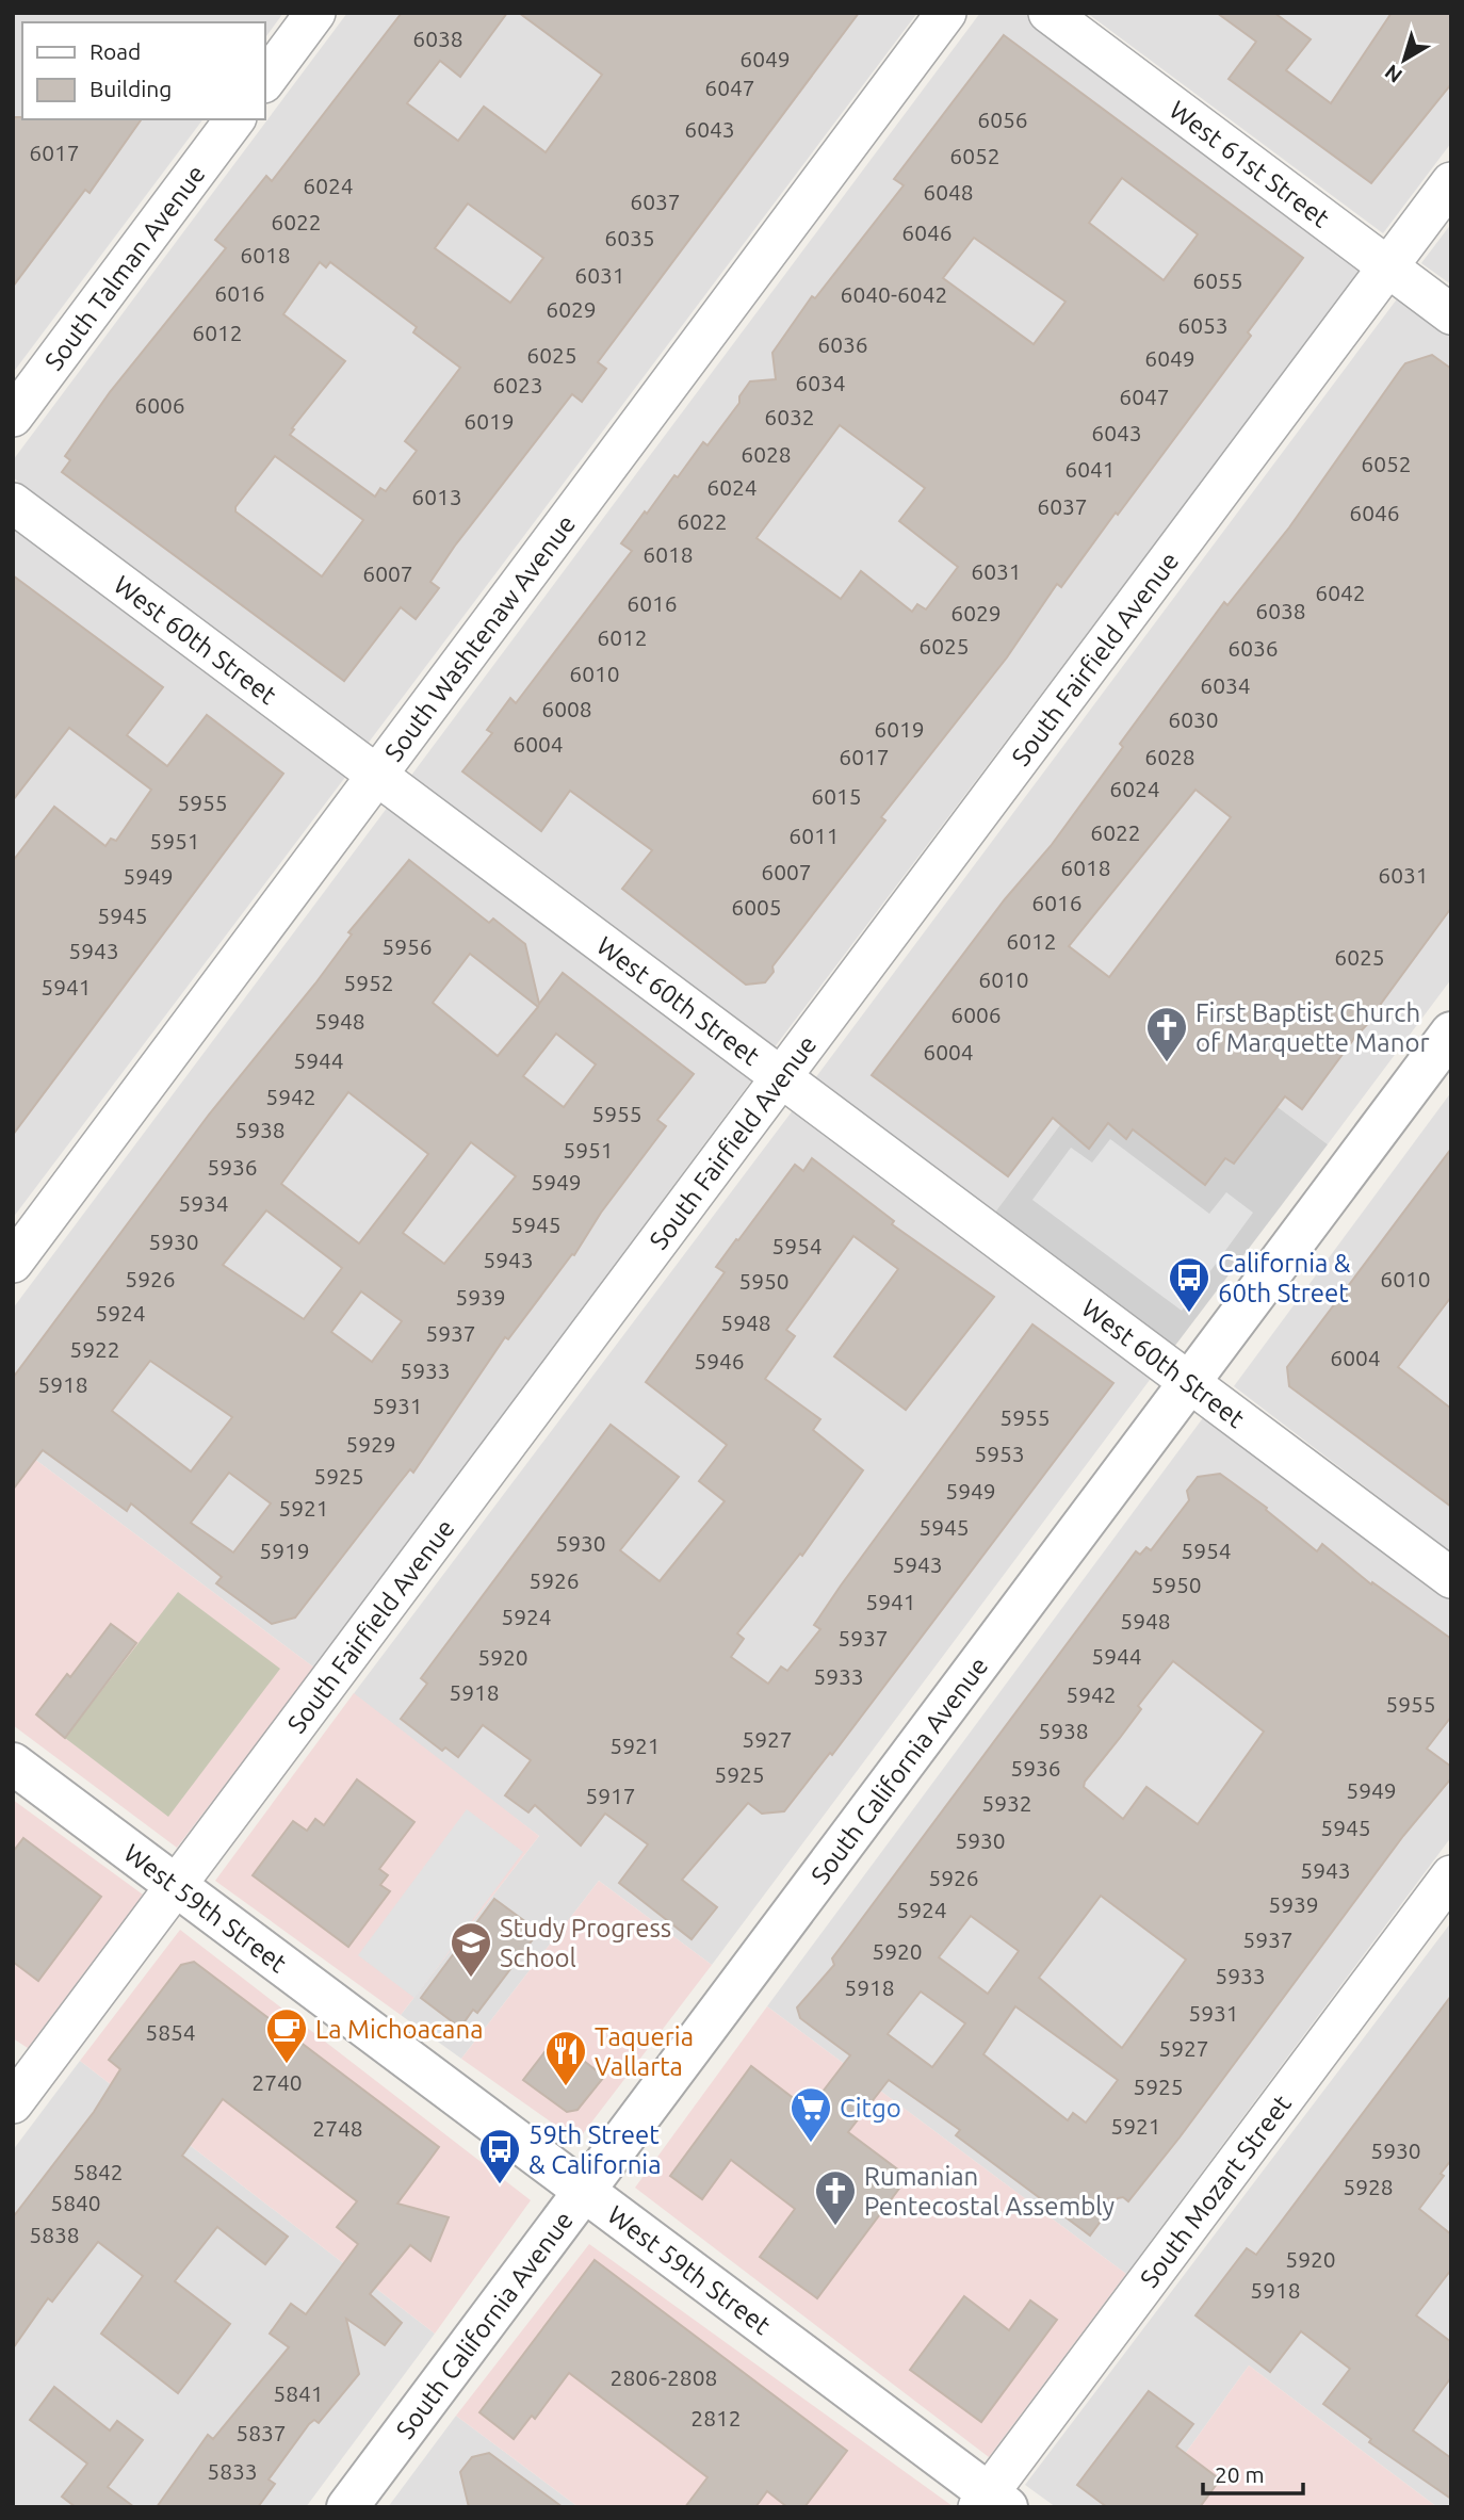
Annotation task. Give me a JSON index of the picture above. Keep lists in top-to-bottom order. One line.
{"streets":{"street":["West 61st Street","South Talman Avenue","South Washtenaw Avenue","West 60th Street","South Fairfield Avenue","South California Avenue","West 59th Street","South Mozart Street"]},"crossings":[["West 61st Street","South Fairfield Avenue"],["South Washtenaw Avenue","West 60th Street"],["West 60th Street","South Fairfield Avenue"],["West 60th Street","South California Avenue"],["South Fairfield Avenue","West 59th Street"],["South California Avenue","West 59th Street"],["West 59th Street","South Mozart Street"]],"places":{"church":["First Baptist Church of Marquette Manor","Rumanian Pentecostal Assembly"],"bus stop":["California & 60th Street","59th Street & California"],"school or university":["Study Progress School"],"cafe":["La Michoacana"],"restaurant":["Taqueria Vallarta"],"supermarket":["Citgo"]},"house_numbers":["6038","6049","6047","6056","6043","6017","6052","6024","6048","6037","6022","6046","6035","6018","6031","6055","6016","6040-6042","6029","6053","6012","6036","6025","6049","6034","6023","6047","6006","6032","6019","6043","6028","6052","6041","6024","6013","6037","6046","6022","6018","6031","6007","6042","6016","6038","6029","6012","6025","6036","6010","6034","6008","6030","6019","6004","6017","6028","6024","6015","5955","6022","6011","5951","6018","6007","6031","5949","6016","6005","5945","6012","5956","5943","6025","6010","5952","5941","6006","5948","6004","5944","5942","5955","5938","5951","5936","5949","5934","5945","5930","5954","5943","5926","6010","5950","5939","5924","5948","5937","5922","6004","5946","5933","5918","5931","5955","5929","5953","5925","5949","5921","5945","5930","5919","5954","5943","5926","5950","5941","5924","5948","5937","5944","5920","5933","5918","5942","5955","5938","5927","5921","5936","5925","5949","5917","5932","5945","5930","5943","5926","5939","5924","5937","5920","5933","5918","5931","5854","5927","2740","5925","5921","2748","5930","5842","5928","5840","5838","5920","5918","2806-2808","5841","2812","5837","5833"],"legend":["Road","Building"],"scale_bar":"20 m","north":"bottom left"}
